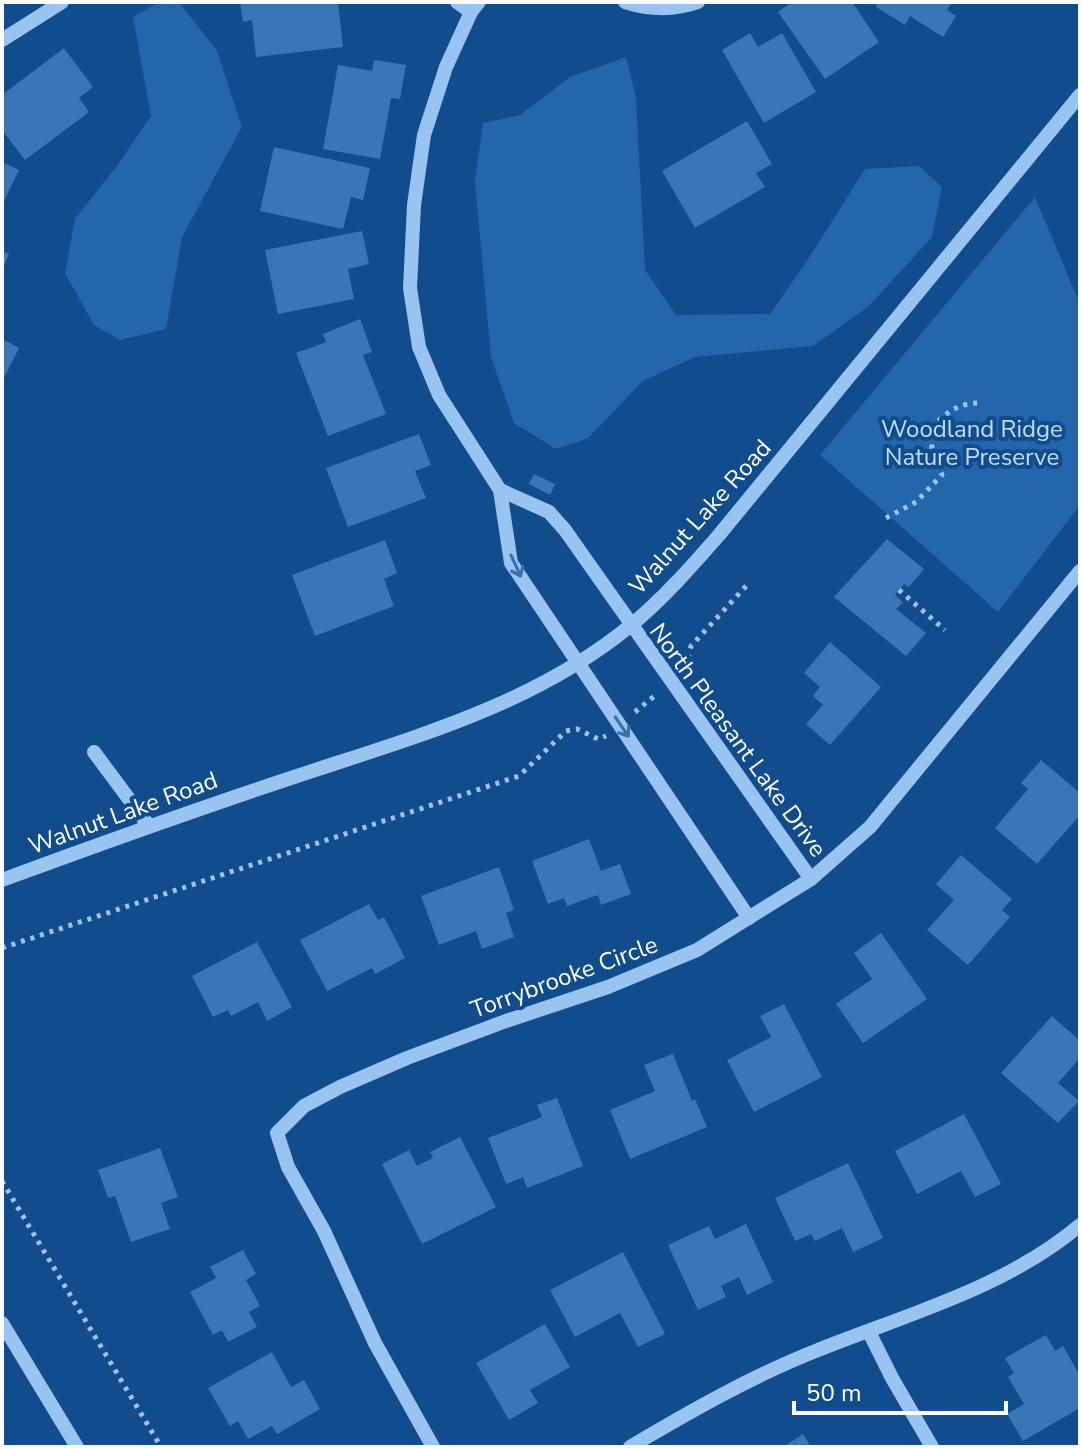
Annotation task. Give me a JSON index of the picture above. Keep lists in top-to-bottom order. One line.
{"streets":{"street":["Walnut Lake Road","North Pleasant Lake Drive","Torrybrooke Circle"]},"crossings":[["Walnut Lake Road","North Pleasant Lake Drive"],["North Pleasant Lake Drive","Torrybrooke Circle"]],"parks":["Woodland Ridge Nature Preserve"],"scale_bar":"50 m"}
